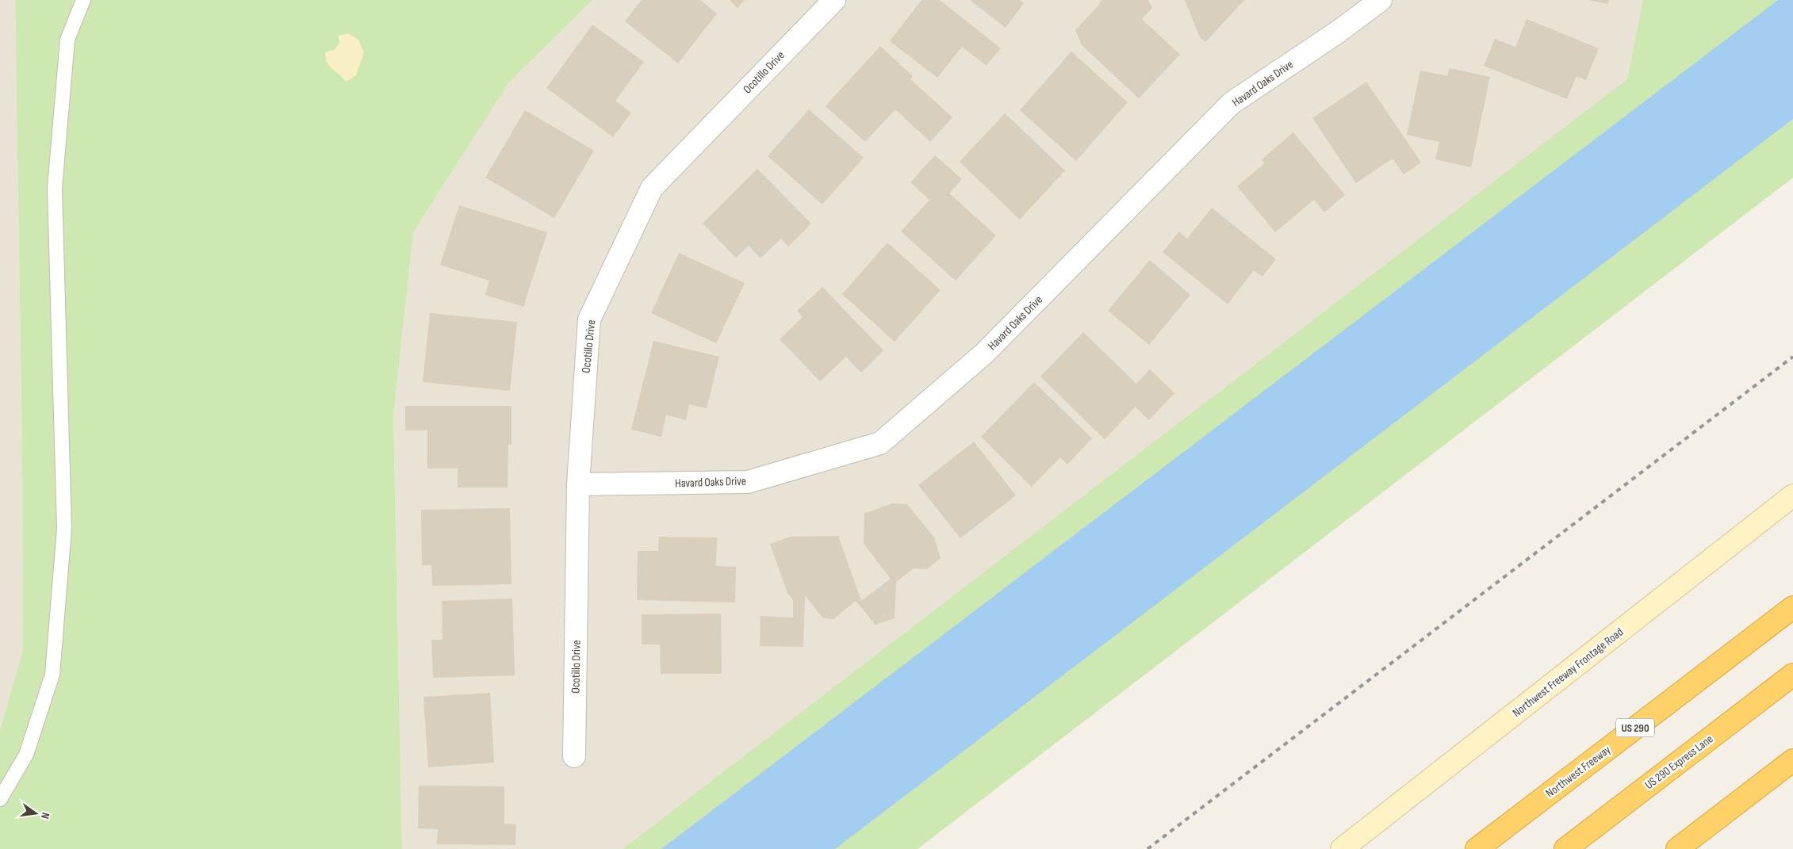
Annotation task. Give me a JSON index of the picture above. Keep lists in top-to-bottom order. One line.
{"streets":{"highway":["US 290","US 290 Express Lane","Northwest Freeway"],"main road":["Northwest Freeway Frontage Road"],"street":["Ocotillo Drive","Havard Oaks Drive"]},"crossings":[["Ocotillo Drive","Havard Oaks Drive"]],"north":"right"}
